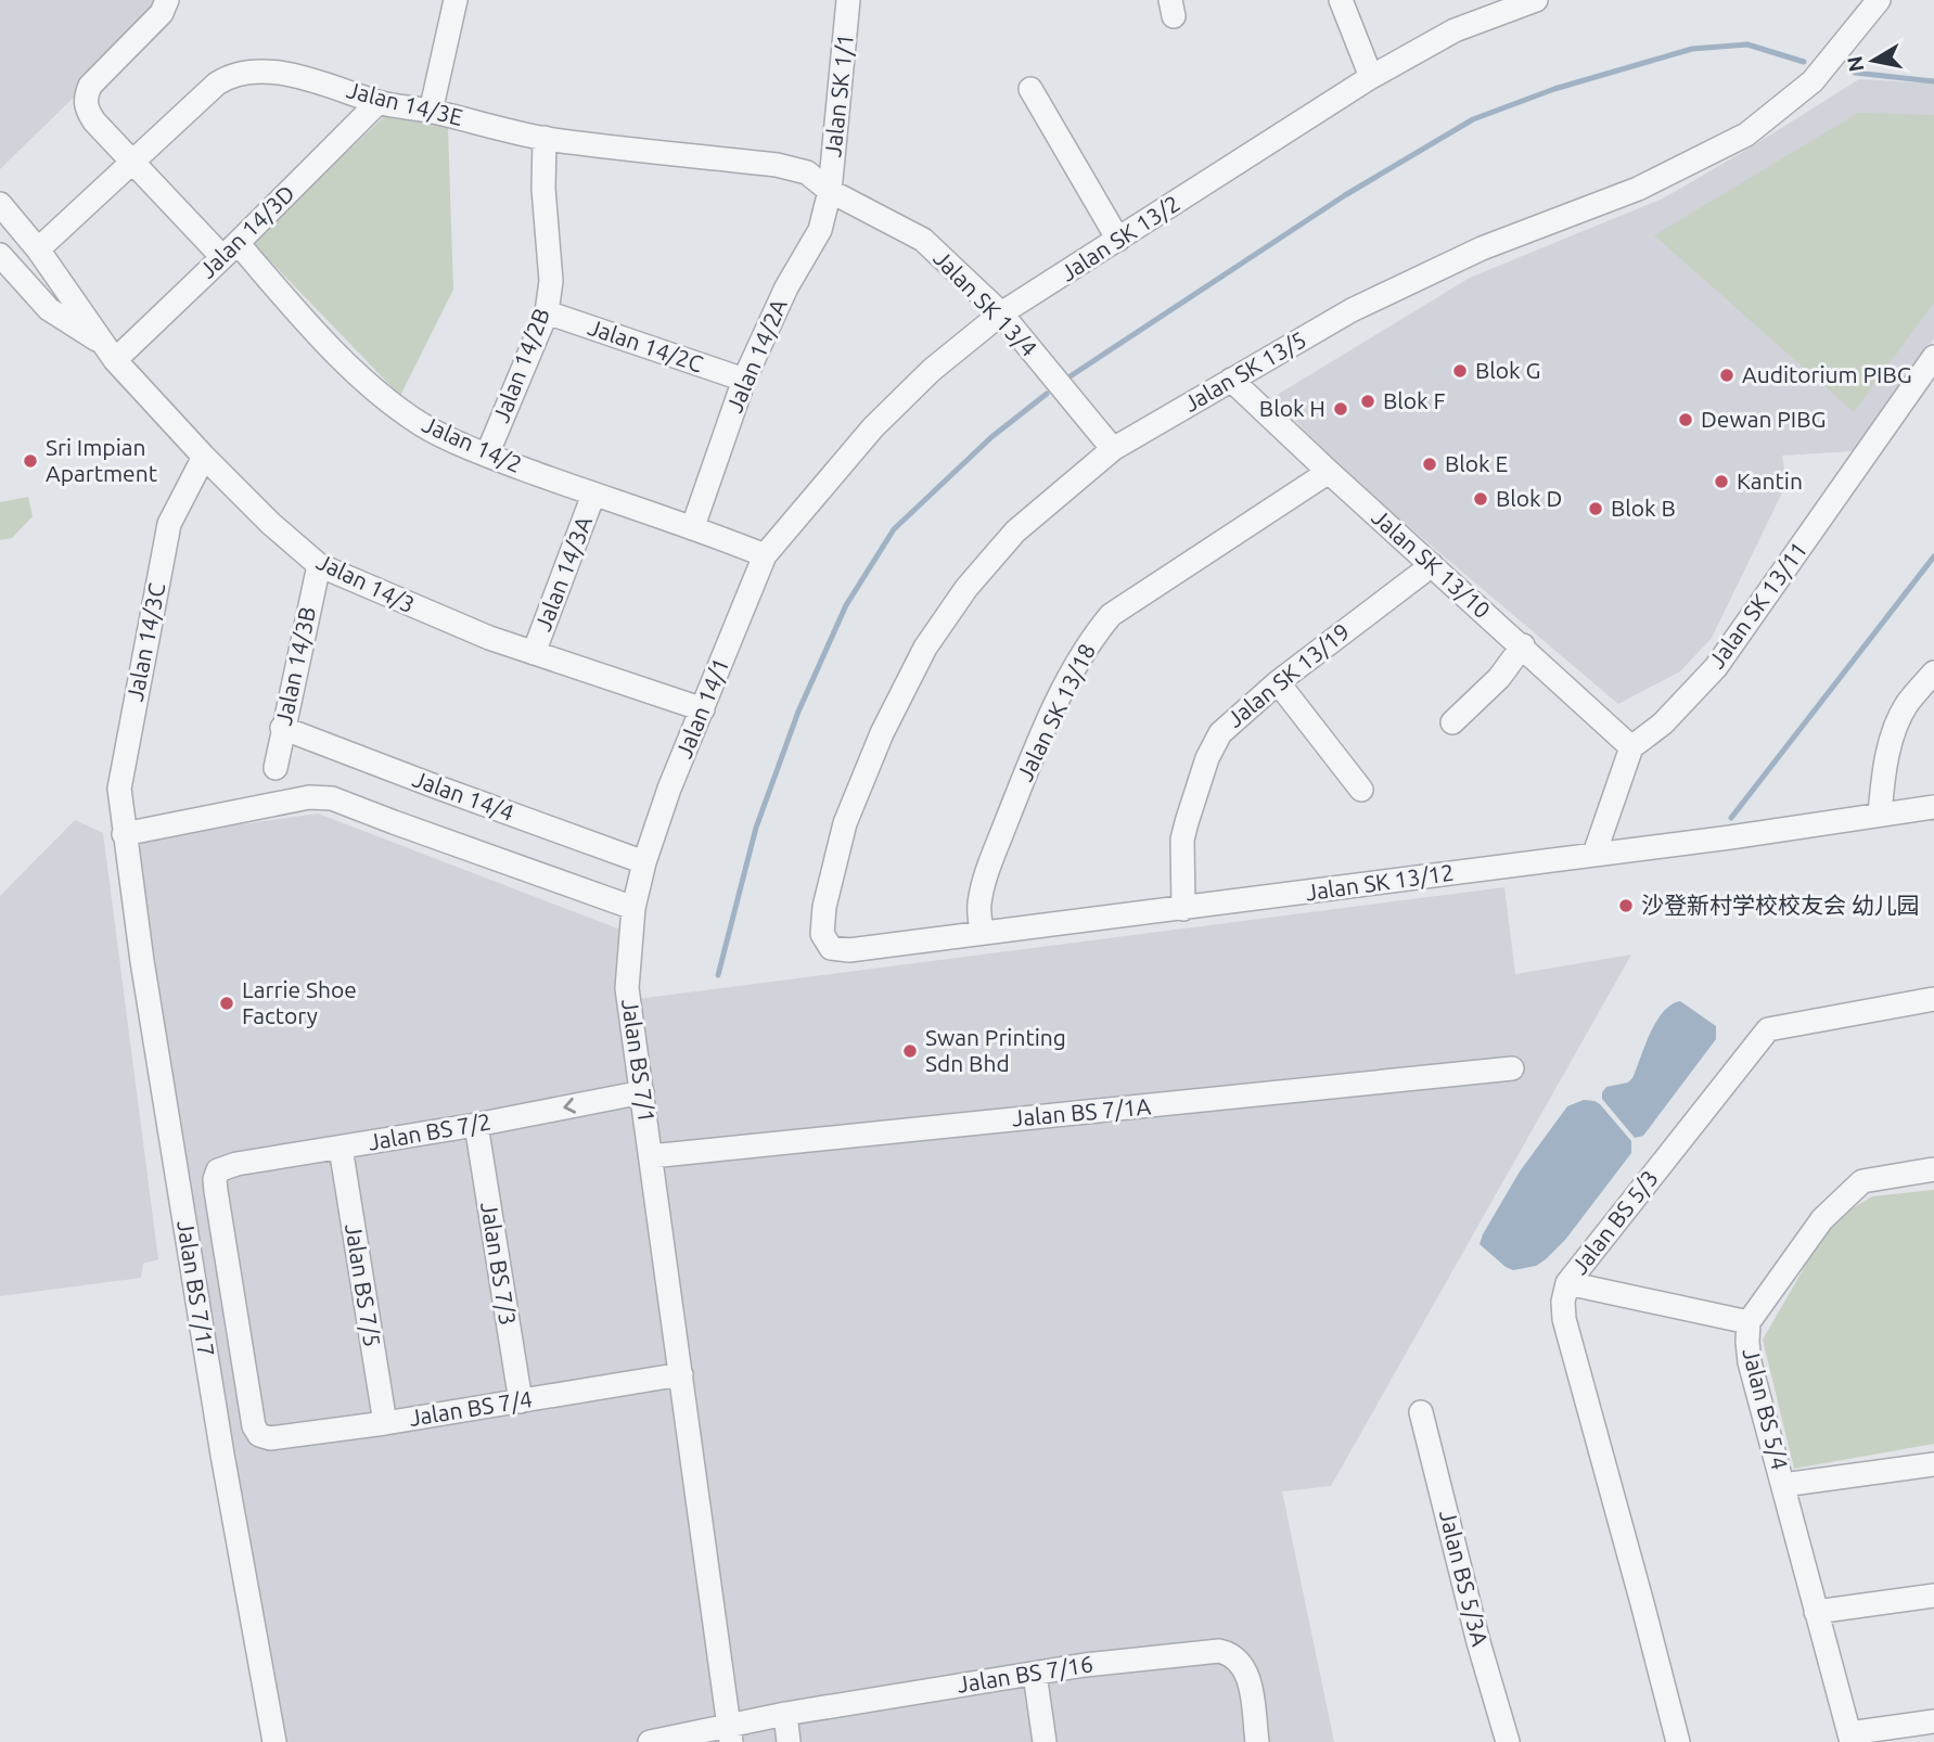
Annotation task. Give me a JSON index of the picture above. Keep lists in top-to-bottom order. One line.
{"streets":{"street":["Jalan SK 1/1","Jalan 14/3E","Jalan 14/3D","Jalan SK 13/2","Jalan SK 13/4","Jalan 14/2C","Jalan 14/2A","Jalan 14/2B","Jalan SK 13/5","Jalan 14/2","Jalan SK 13/10","Jalan 14/3A","Jalan 14/3","Jalan SK 13/11","Jalan 14/3C","Jalan 14/3B","Jalan SK 13/19","Jalan 14/1","Jalan SK 13/18","Jalan 14/4","Jalan SK 13/12","Jalan BS 7/1","Jalan BS 7/1A","Jalan BS 7/2","Jalan BS 5/3","Jalan BS 7/3","Jalan BS 7/5","Jalan BS 7/17","Jalan BS 7/4","Jalan BS 5/4","Jalan BS 5/3A","Jalan BS 7/16"]},"crossings":[["Jalan SK 1/1","Jalan 14/3E"],["Jalan SK 1/1","Jalan SK 13/4"],["Jalan SK 1/1","Jalan 14/2A"],["Jalan 14/3E","Jalan 14/3D"],["Jalan 14/3E","Jalan SK 13/4"],["Jalan 14/3E","Jalan 14/2A"],["Jalan 14/3E","Jalan 14/2B"],["Jalan 14/3E","Jalan 14/2"],["Jalan 14/3E","Jalan 14/3"],["Jalan 14/3D","Jalan 14/2"],["Jalan 14/3D","Jalan 14/3"],["Jalan SK 13/2","Jalan SK 13/4"],["Jalan SK 13/2","Jalan 14/2"],["Jalan SK 13/2","Jalan 14/1"],["Jalan SK 13/4","Jalan 14/2A"],["Jalan SK 13/4","Jalan SK 13/5"],["Jalan 14/2C","Jalan 14/2A"],["Jalan 14/2C","Jalan 14/2B"],["Jalan 14/2A","Jalan 14/2"],["Jalan 14/2B","Jalan 14/2"],["Jalan SK 13/5","Jalan SK 13/10"],["Jalan SK 13/5","Jalan SK 13/12"],["Jalan 14/2","Jalan 14/3A"],["Jalan 14/2","Jalan 14/1"],["Jalan SK 13/10","Jalan SK 13/11"],["Jalan SK 13/10","Jalan SK 13/19"],["Jalan SK 13/10","Jalan SK 13/18"],["Jalan 14/3A","Jalan 14/3"],["Jalan 14/3","Jalan 14/3C"],["Jalan 14/3","Jalan 14/3B"],["Jalan 14/3","Jalan 14/1"],["Jalan 14/3C","Jalan BS 7/17"],["Jalan 14/3B","Jalan 14/4"],["Jalan SK 13/19","Jalan SK 13/12"],["Jalan 14/1","Jalan 14/4"],["Jalan 14/1","Jalan BS 7/1"],["Jalan SK 13/18","Jalan SK 13/12"],["Jalan BS 7/1","Jalan BS 7/1A"],["Jalan BS 7/1","Jalan BS 7/2"],["Jalan BS 7/1","Jalan BS 7/4"],["Jalan BS 7/1","Jalan BS 7/16"],["Jalan BS 7/2","Jalan BS 7/3"],["Jalan BS 7/2","Jalan BS 7/5"],["Jalan BS 7/2","Jalan BS 7/4"],["Jalan BS 7/3","Jalan BS 7/4"],["Jalan BS 7/5","Jalan BS 7/4"]],"places":["Blok G","Auditorium PIBG","Blok F","Blok H","Dewan PIBG","Sri Impian Apartment","Blok E","Kantin","Blok D","Blok B","沙登新村学校校友会 幼儿园","Larrie Shoe Factory","Swan Printing Sdn Bhd"],"north":"left"}
